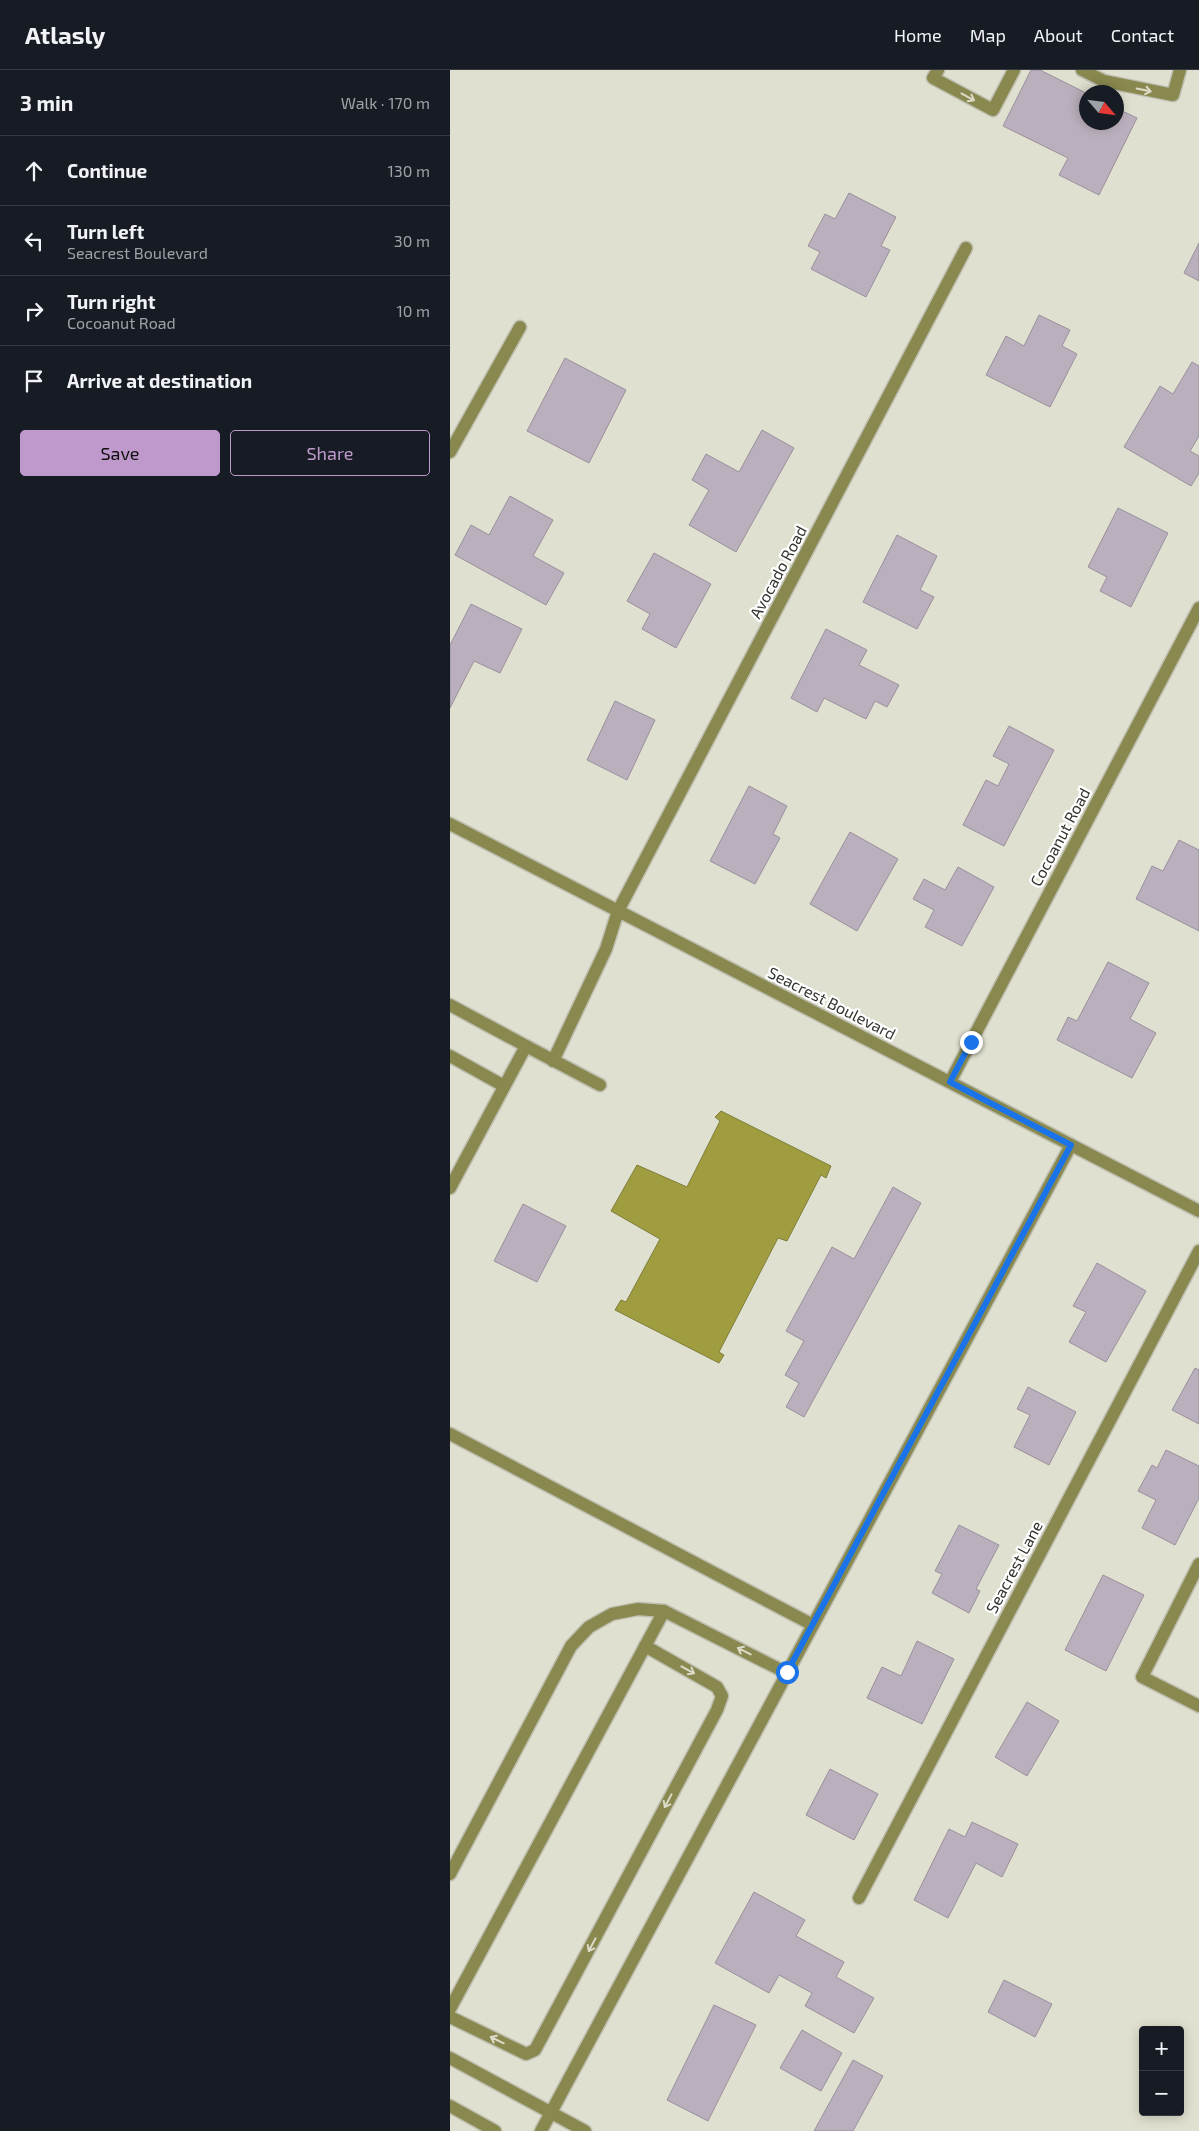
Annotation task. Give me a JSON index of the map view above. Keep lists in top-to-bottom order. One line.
{"streets":{"street":["Avocado Road","Cocoanut Road","Seacrest Boulevard","Seacrest Lane"]},"crossings":[["Avocado Road","Seacrest Boulevard"],["Cocoanut Road","Seacrest Boulevard"]],"north":"bottom right","page":{"header":"Atlasly","nav":["Home","Map","About","Contact"],"heading":["3 min","Walk · 170 m"],"list":[["Continue","130 m"],["Turn left","Seacrest Boulevard","30 m"],["Turn right","Cocoanut Road","10 m"],"Arrive at destination"],"buttons":["Save","Share"],"map_buttons":["+","−"]}}
